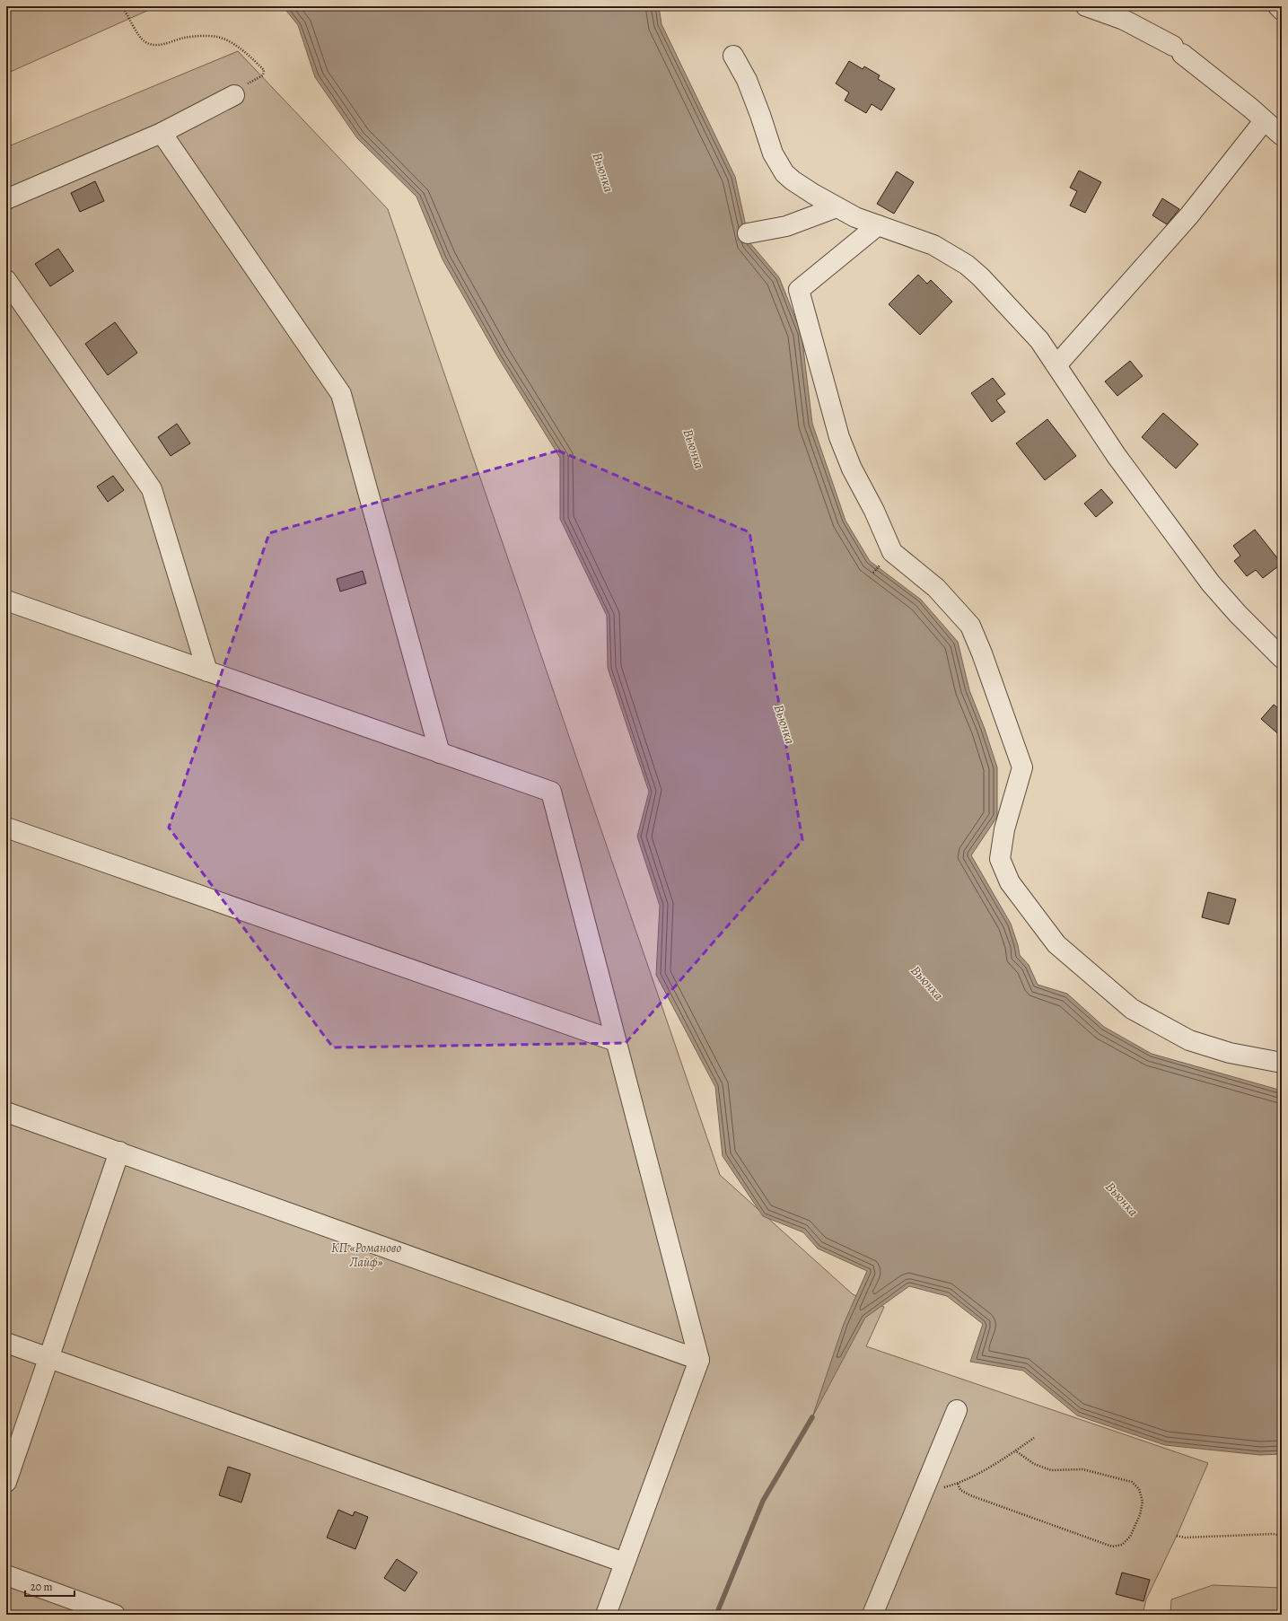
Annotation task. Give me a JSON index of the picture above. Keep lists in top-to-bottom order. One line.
{"water":["Вьюнка"],"parks":["КП «Романово Лайф»"],"scale_bar":"20 m"}
